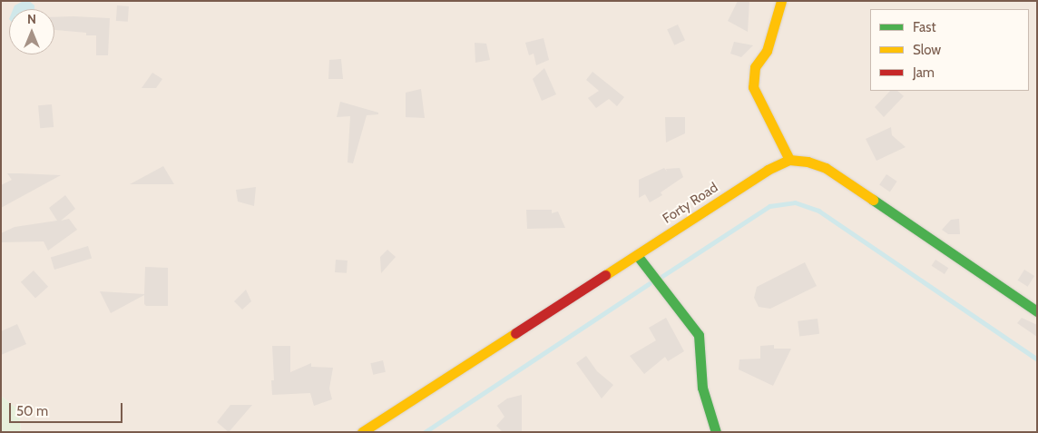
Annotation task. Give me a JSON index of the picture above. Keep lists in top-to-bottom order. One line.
{"streets":{"street":["Forty Road"]},"legend":["Fast","Slow","Jam"],"scale_bar":"50 m","north":"top"}
